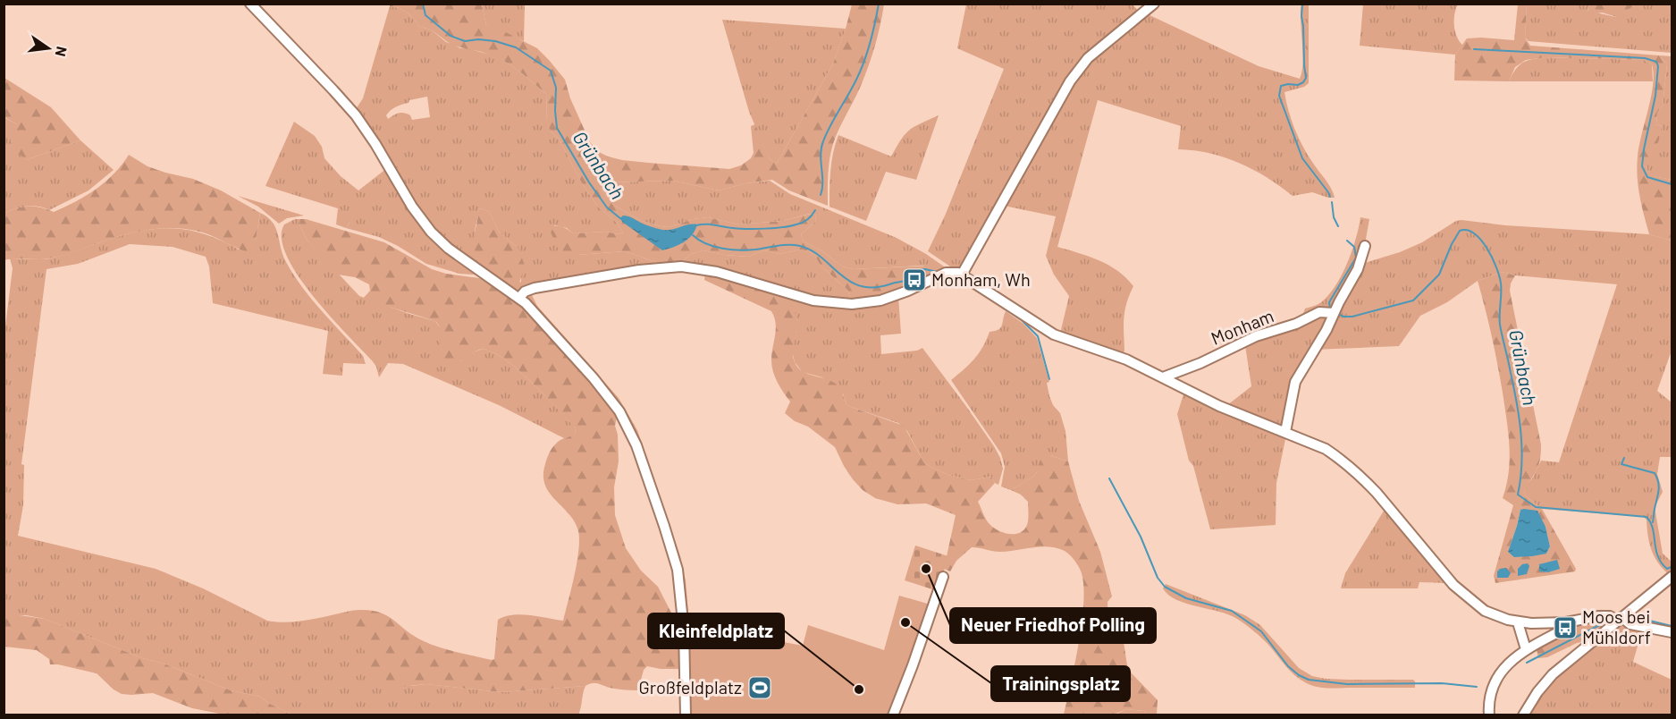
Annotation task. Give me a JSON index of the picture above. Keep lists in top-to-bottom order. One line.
{"streets":{"street":["Monham"]},"water":["Grünbach"],"places":{"bus stop":["Monham, Wh","Moos bei Mühldorf"],"other":["Neuer Friedhof Polling","Trainingsplatz","Kleinfeldplatz"],"sports":["Großfeldplatz"]},"north":"right"}
